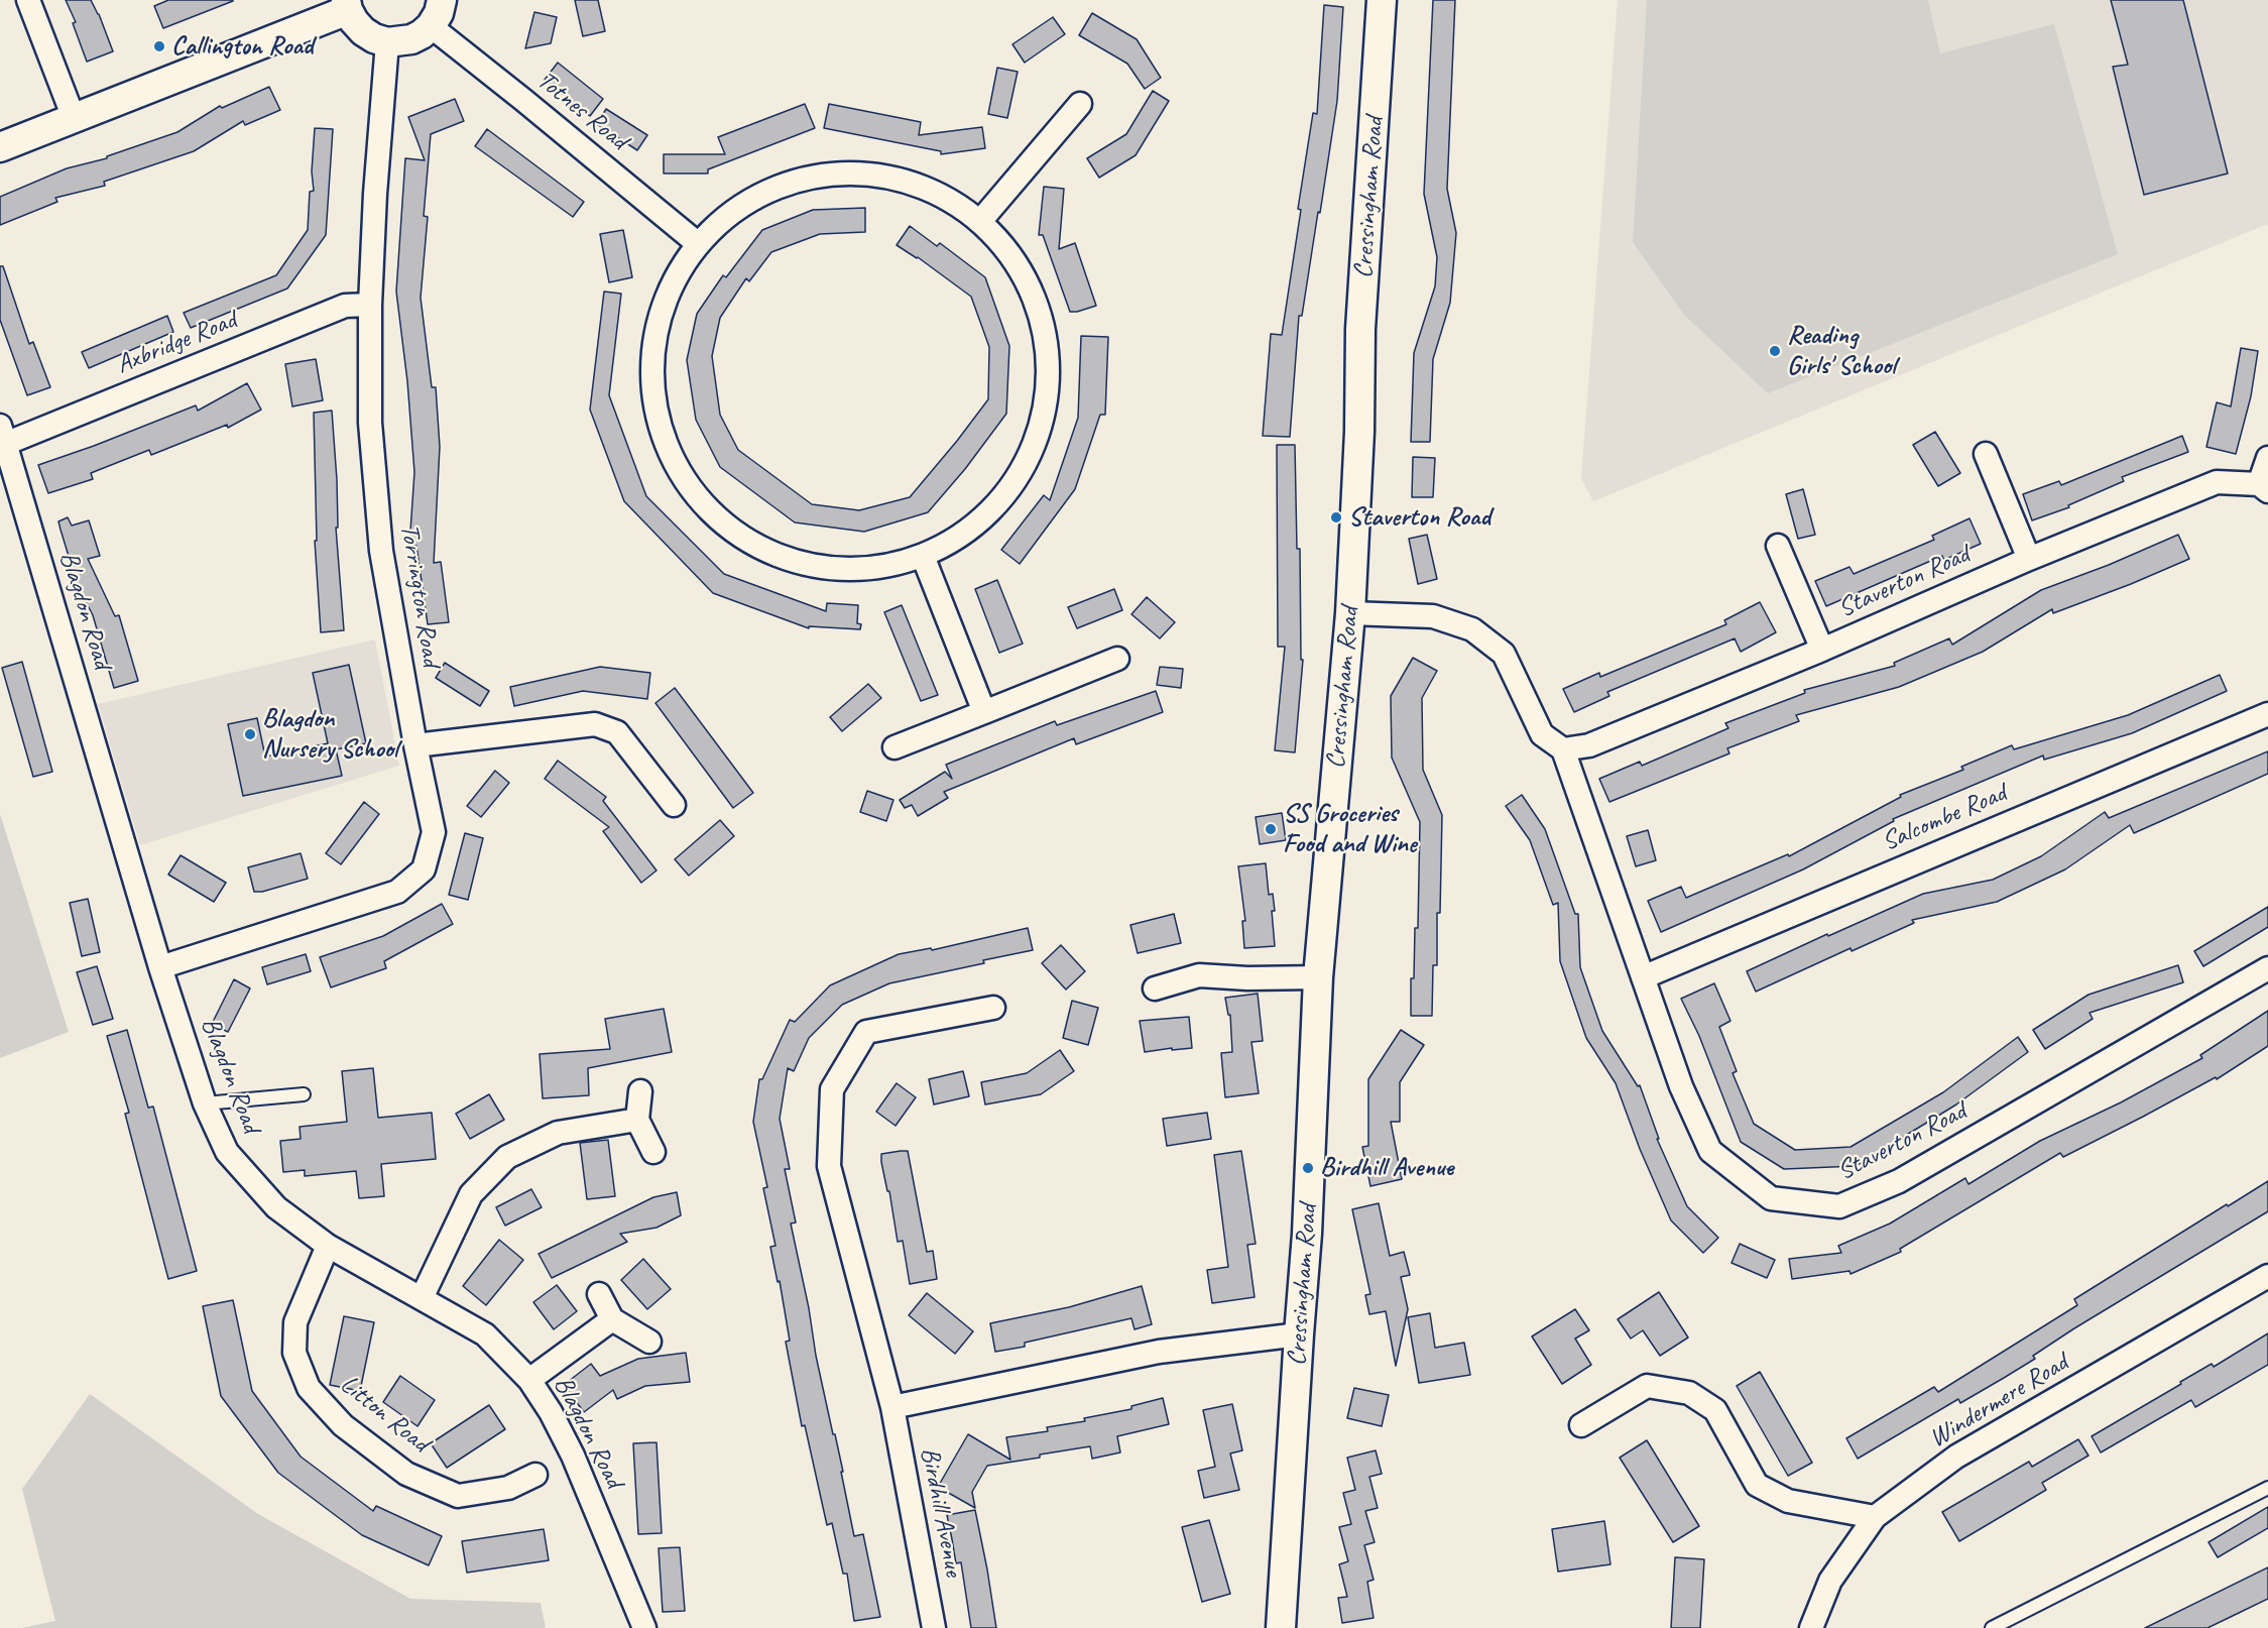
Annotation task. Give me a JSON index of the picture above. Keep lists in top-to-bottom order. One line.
{"streets":{"street":["Totnes Road","Cressingham Road","Axbridge Road","Staverton Road","Torrington Road","Blagdon Road","Salcombe Road","Windermere Road","Litton Road","Birdhill Avenue"]},"crossings":[["Axbridge Road","Torrington Road"],["Axbridge Road","Blagdon Road"],["Staverton Road","Salcombe Road"],["Torrington Road","Blagdon Road"],["Blagdon Road","Litton Road"]],"places":["Callington Road","Reading Girls' School","Staverton Road","Blagdon Nursery School","SS Groceries Food and Wine","Birdhill Avenue"]}
